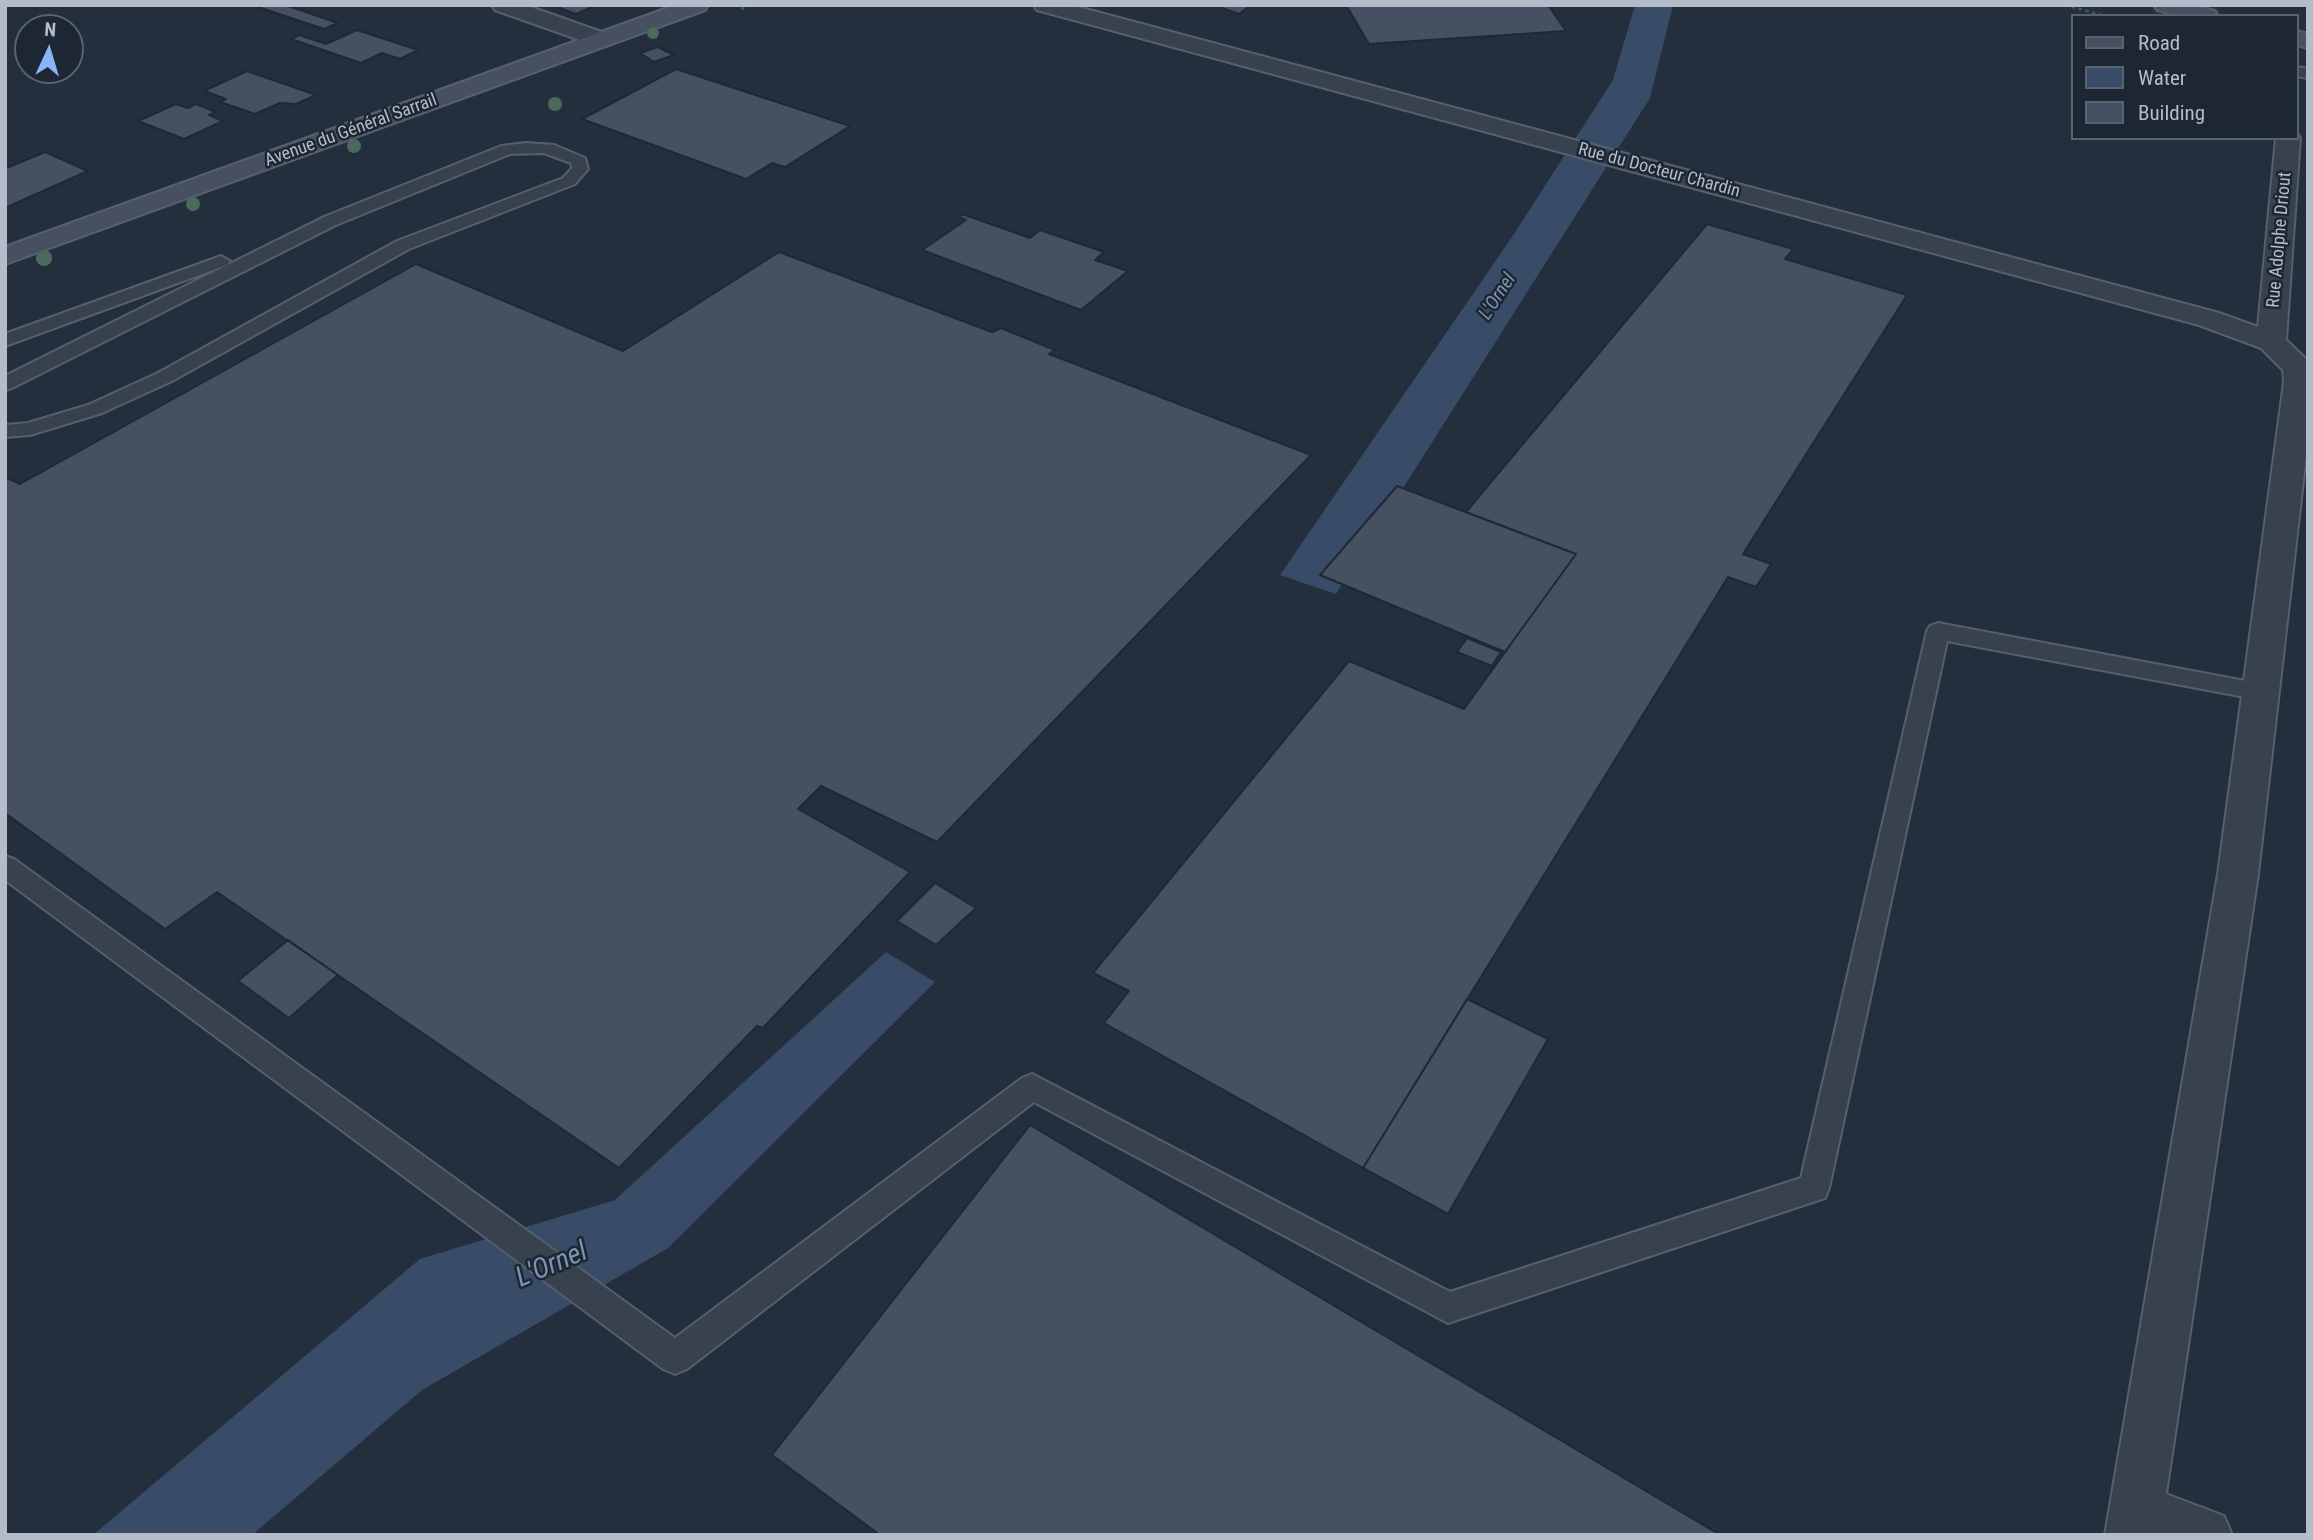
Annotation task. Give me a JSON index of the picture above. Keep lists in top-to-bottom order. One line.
{"streets":{"main road":["Avenue du Général Sarrail"],"street":["Rue du Docteur Chardin","Rue Adolphe Driout"]},"crossings":[["Rue du Docteur Chardin","Rue Adolphe Driout"]],"water":["L'Ornel"],"legend":["Road","Water","Building"],"north":"top"}
